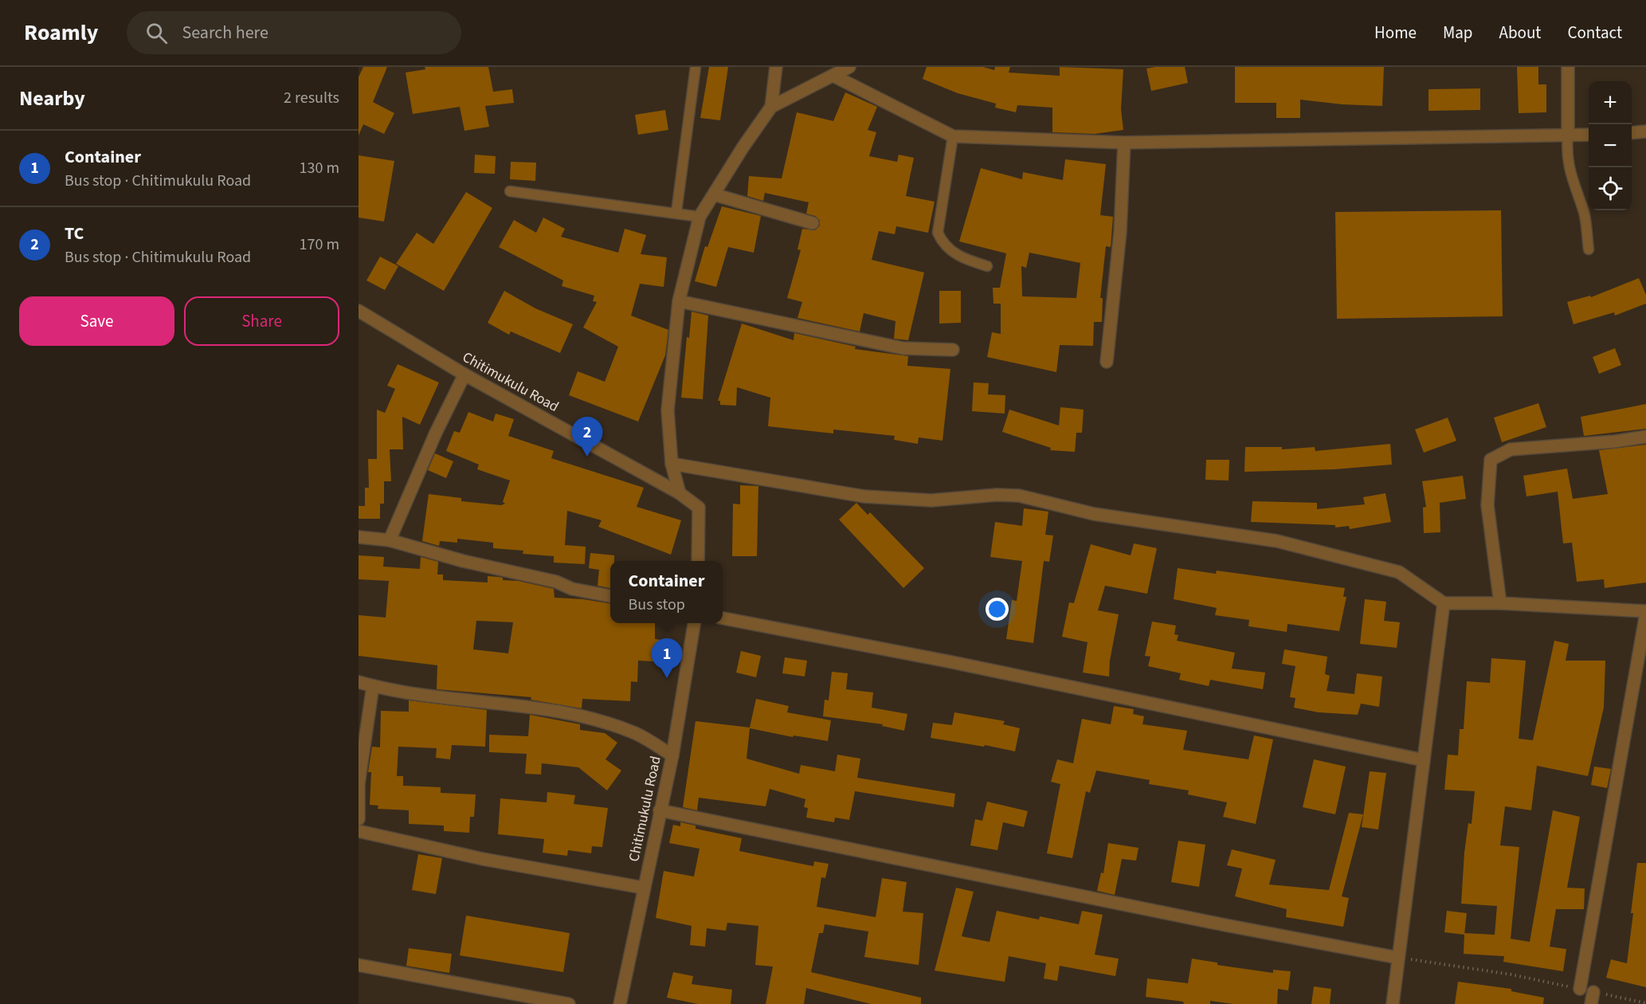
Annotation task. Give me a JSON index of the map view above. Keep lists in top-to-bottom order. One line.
{"streets":{"street":["Chitimukulu Road"]},"page":{"header":"Roamly","search":"Search here","nav":["Home","Map","About","Contact"],"heading":["Nearby","2 results"],"map_buttons":["+","−"],"list":[{"mark":"1","name":"Container","note":"Bus stop · Chitimukulu Road","value":"130 m"},{"mark":"2","name":"TC","note":"Bus stop · Chitimukulu Road","value":"170 m"}],"buttons":["Save","Share"],"pins":["2","1"],"popup":["Container","Bus stop"]}}
